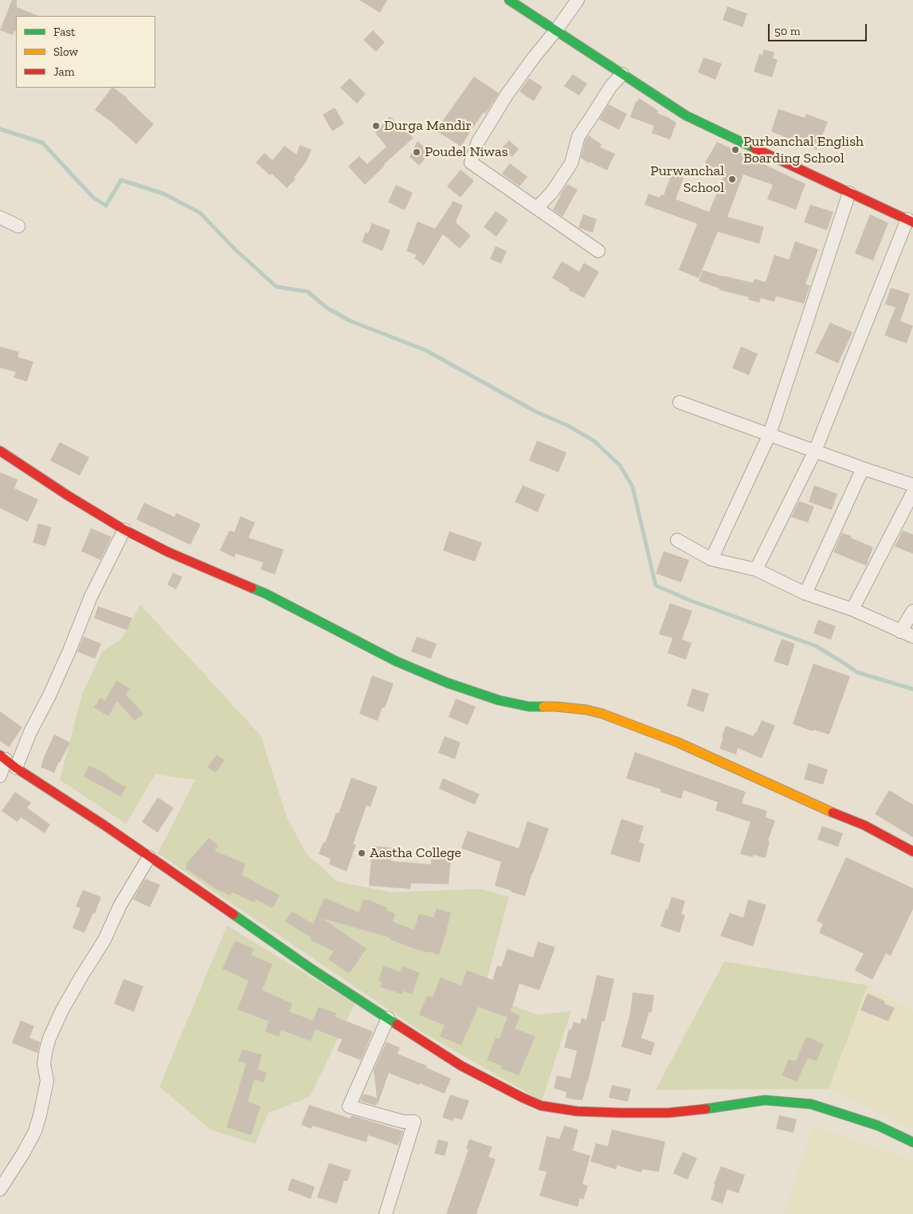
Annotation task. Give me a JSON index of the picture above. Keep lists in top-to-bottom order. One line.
{"places":["Durga Mandir","Purbanchal English Boarding School","Poudel Niwas","Purwanchal School","Aastha College"],"legend":["Fast","Slow","Jam"],"scale_bar":"50 m"}
